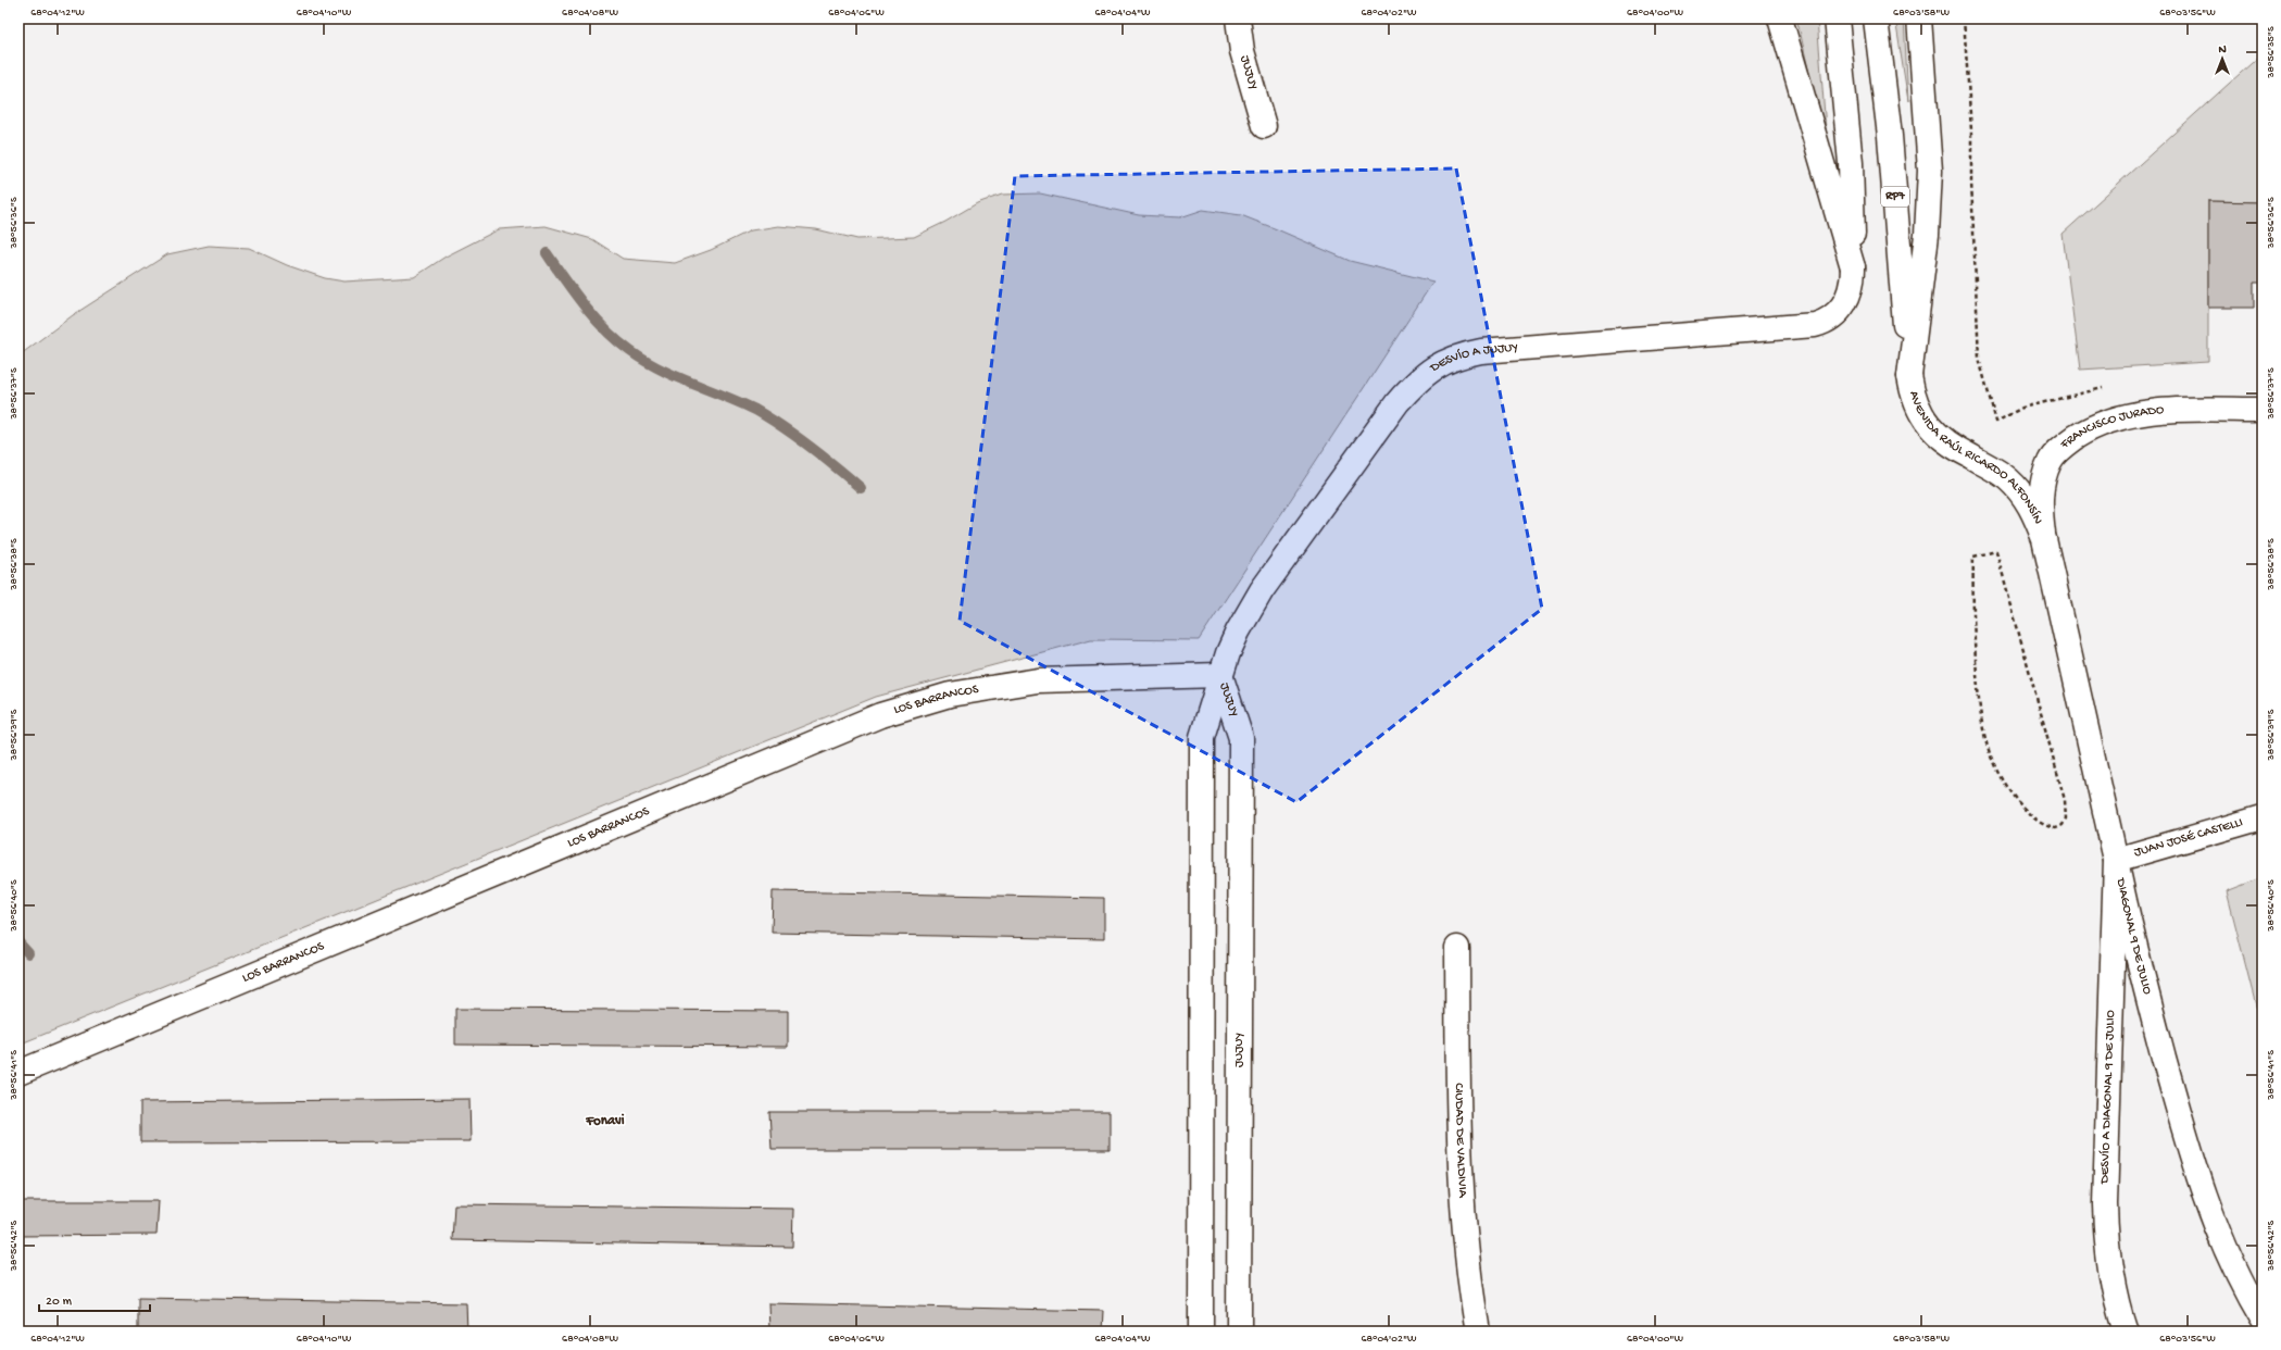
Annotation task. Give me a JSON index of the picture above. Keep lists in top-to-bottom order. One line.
{"streets":{"main road":["JUJUY","RP7","DESVÍO A JUJUY","FRANCISCO JURADO","AVENIDA RAÚL RICARDO ALFONSÍN","LOS BARRANCOS","JUAN JOSÉ CASTELLI","DIAGONAL 9 DE JULIO","DESVÍO A DIAGONAL 9 DE JULIO","CIUDAD DE VALDIVIA"]},"crossings":[["JUJUY","DESVÍO A JUJUY"],["JUJUY","LOS BARRANCOS"],["RP7","AVENIDA RAÚL RICARDO ALFONSÍN"],["DESVÍO A JUJUY","LOS BARRANCOS"],["FRANCISCO JURADO","AVENIDA RAÚL RICARDO ALFONSÍN"],["FRANCISCO JURADO","DIAGONAL 9 DE JULIO"],["AVENIDA RAÚL RICARDO ALFONSÍN","DIAGONAL 9 DE JULIO"],["JUAN JOSÉ CASTELLI","DIAGONAL 9 DE JULIO"],["JUAN JOSÉ CASTELLI","DESVÍO A DIAGONAL 9 DE JULIO"],["DIAGONAL 9 DE JULIO","DESVÍO A DIAGONAL 9 DE JULIO"]],"districts":["Fonavi"],"scale_bar":"20 m","north":"top","coordinates":["68°04'12\"W","68°04'10\"W","68°04'08\"W","68°04'06\"W","68°04'04\"W","68°04'02\"W","68°04'00\"W","68°03'58\"W","68°03'56\"W","38°56'35\"S","38°56'36\"S","38°56'37\"S","38°56'38\"S","38°56'39\"S","38°56'40\"S","38°56'41\"S","38°56'42\"S"]}
